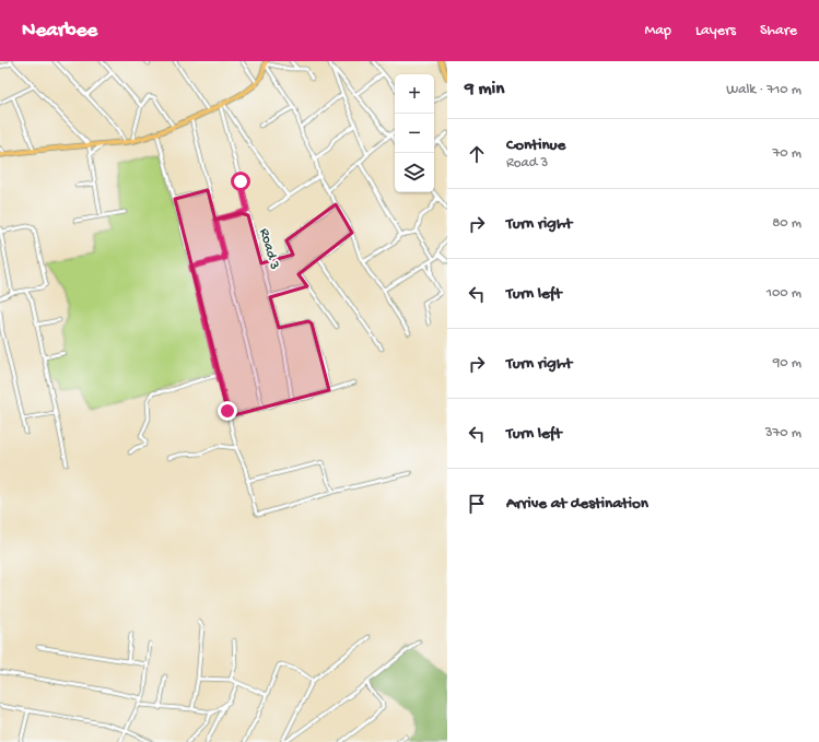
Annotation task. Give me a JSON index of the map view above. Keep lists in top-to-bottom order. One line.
{"streets":{"street":["Road 3"]},"page":{"header":"Nearbee","nav":["Map","Layers","Share"],"heading":["9 min","Walk · 710 m"],"map_buttons":["+","−"],"list":[["Continue","Road 3","70 m"],["Turn right","80 m"],["Turn left","100 m"],["Turn right","90 m"],["Turn left","370 m"],"Arrive at destination"]}}
